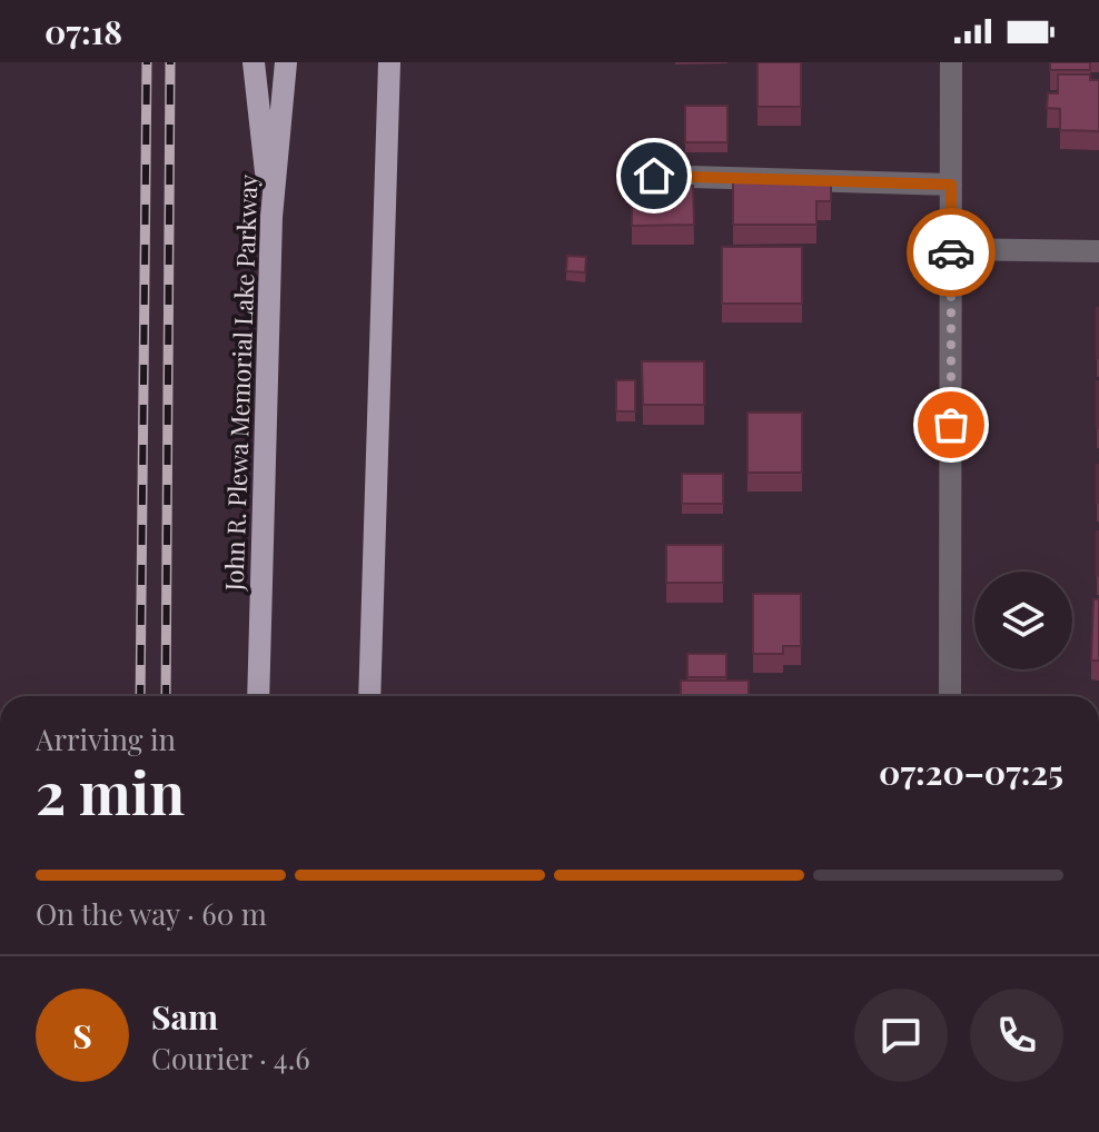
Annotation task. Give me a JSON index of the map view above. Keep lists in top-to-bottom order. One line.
{"streets":{"main road":["John R. Plewa Memorial Lake Parkway"]},"page":{"status":"07:18","heading":["2 min","Arriving in","07:20–07:25"],"panel":["Sam","Courier · 4.6"],"bar":"On the way · 60 m","round":"S"}}
